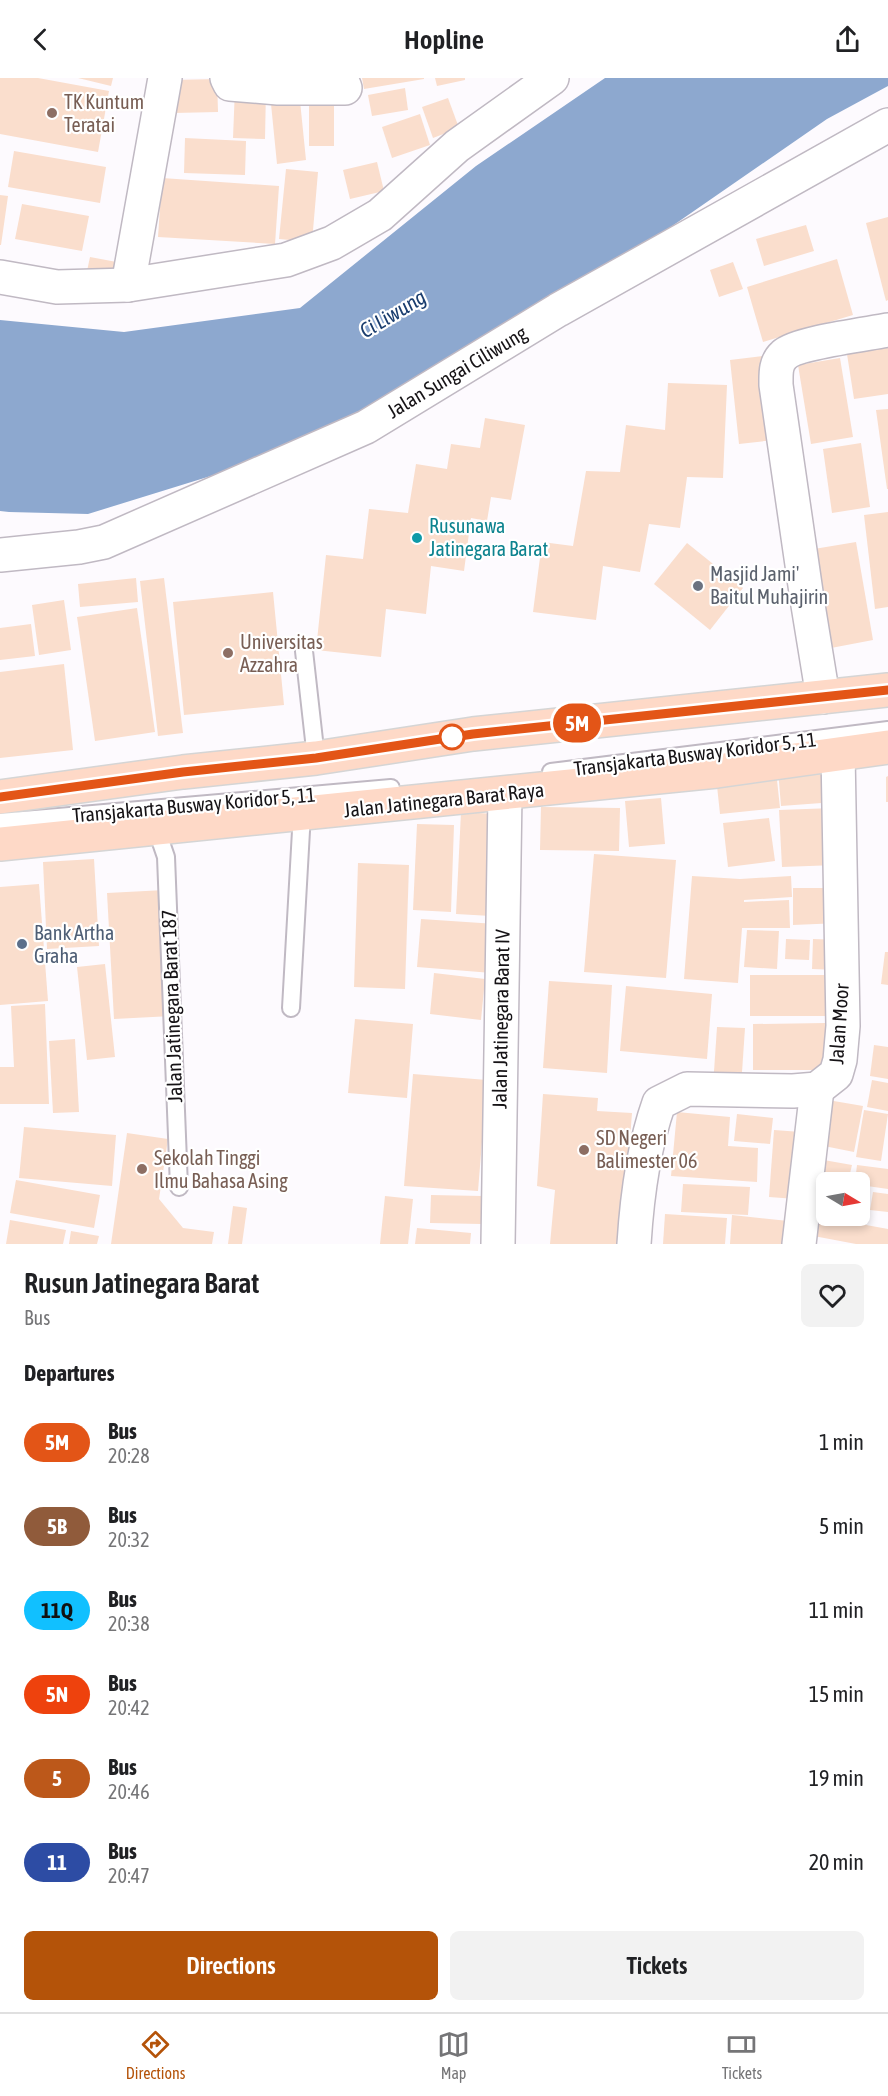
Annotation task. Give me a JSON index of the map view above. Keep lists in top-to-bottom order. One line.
{"streets":{"main road":["Jalan Jatinegara Barat Raya"],"street":["Jalan Sungai Ciliwung","Jalan Jatinegara Barat IV","Jalan Moor"],"lane":["Transjakarta Busway Koridor 5, 11","Jalan Jatinegara Barat 187"]},"crossings":[["Jalan Jatinegara Barat Raya","Jalan Jatinegara Barat 187"],["Jalan Jatinegara Barat Raya","Jalan Jatinegara Barat IV"],["Jalan Jatinegara Barat Raya","Jalan Moor"]],"water":["Ci Liwung"],"places":["TK Kuntum Teratai","Rusunawa Jatinegara Barat","Masjid Jami' Baitul Muhajirin","Universitas Azzahra","Bank Artha Graha","SD Negeri Balimester 06","Sekolah Tinggi Ilmu Bahasa Asing"],"lines":["bus line 5M"],"north":"right","page":{"header":"Hopline","on_map":"5M","heading":[["Rusun Jatinegara Barat","Bus"],"Departures"],"list":[{"mark":"5M","name":"Bus","note":"20:28","value":"1 min"},{"mark":"5B","name":"Bus","note":"20:32","value":"5 min"},{"mark":"11Q","name":"Bus","note":"20:38","value":"11 min"},{"mark":"5N","name":"Bus","note":"20:42","value":"15 min"},{"mark":"5","name":"Bus","note":"20:46","value":"19 min"},{"mark":"11","name":"Bus","note":"20:47","value":"20 min"}],"buttons":["Directions","Tickets"],"tabs":["Directions","Map","Tickets"]}}
